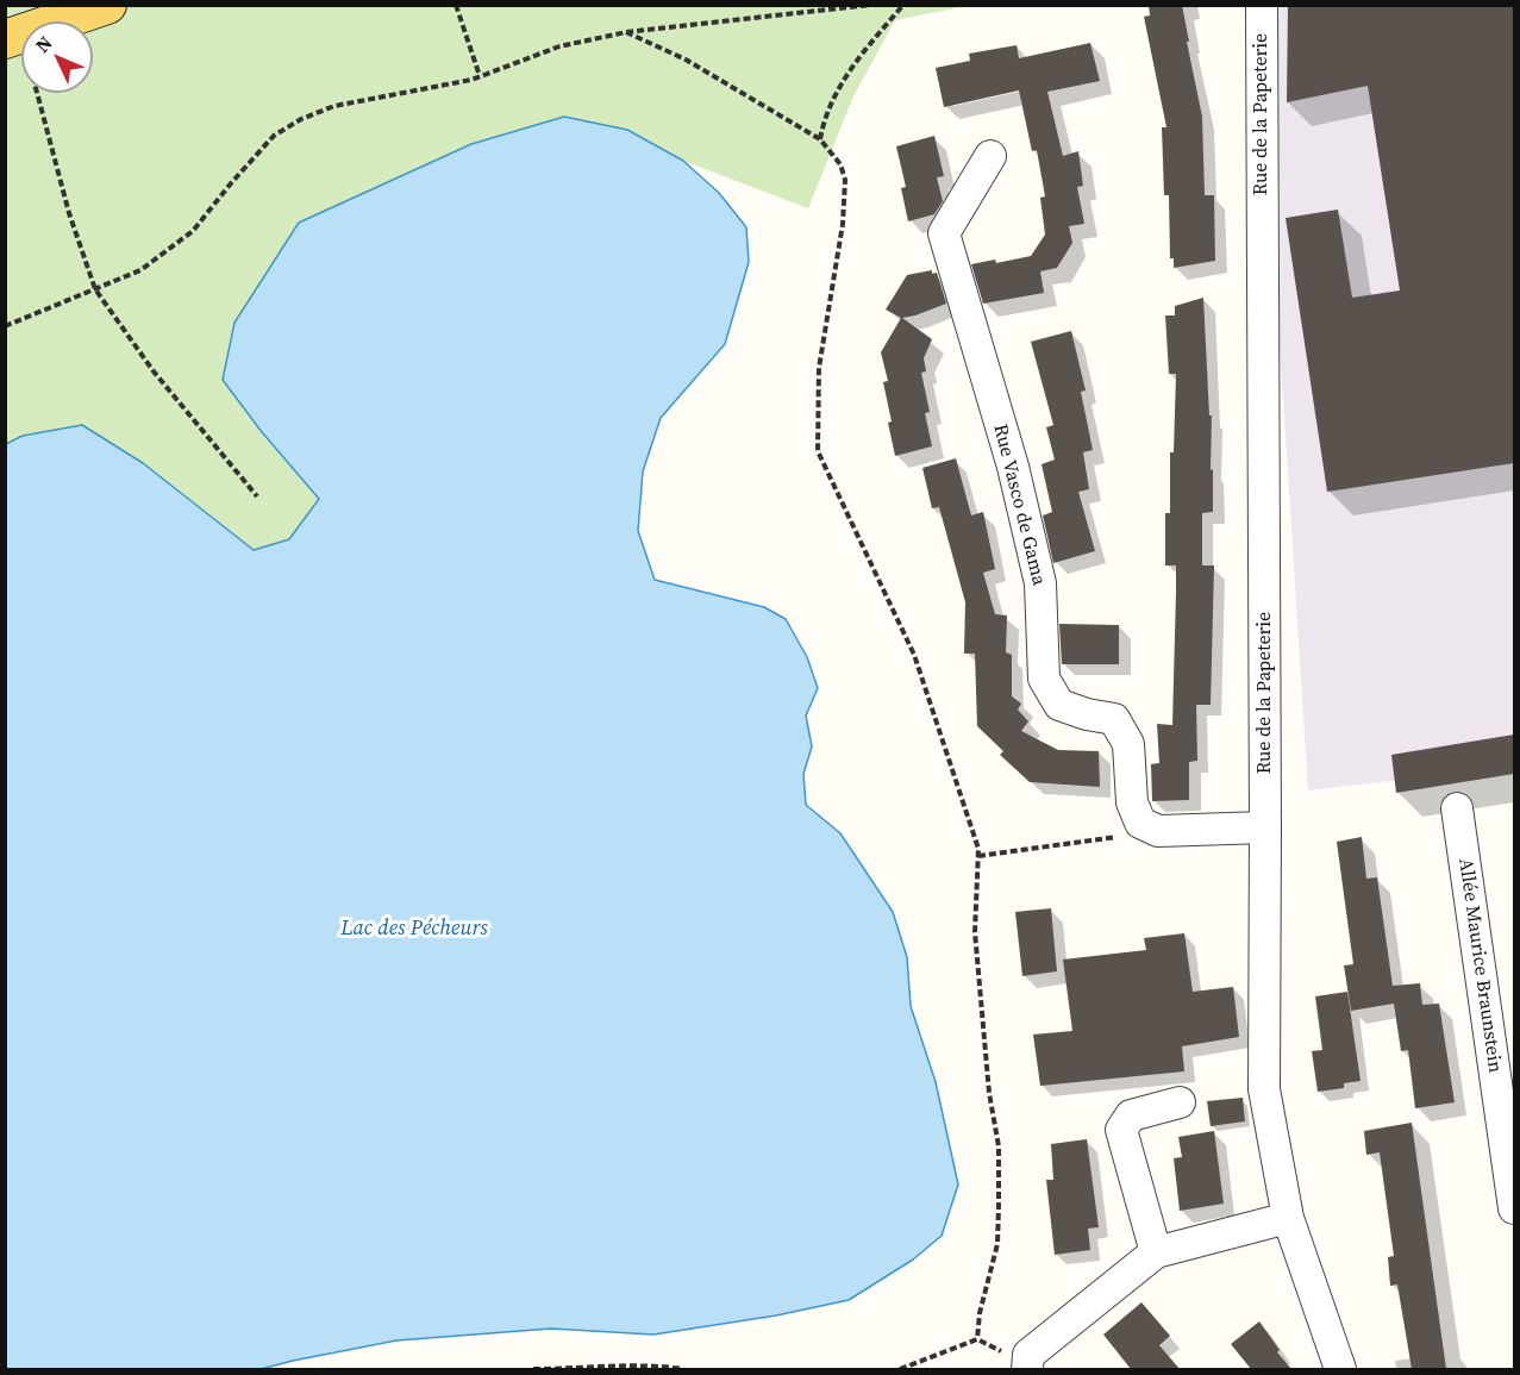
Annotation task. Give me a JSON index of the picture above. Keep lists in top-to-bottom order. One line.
{"streets":{"street":["Rue de la Papeterie","Rue Vasco de Gama","Allée Maurice Braunstein"]},"water":["Lac des Pécheurs"],"north":"top left"}
